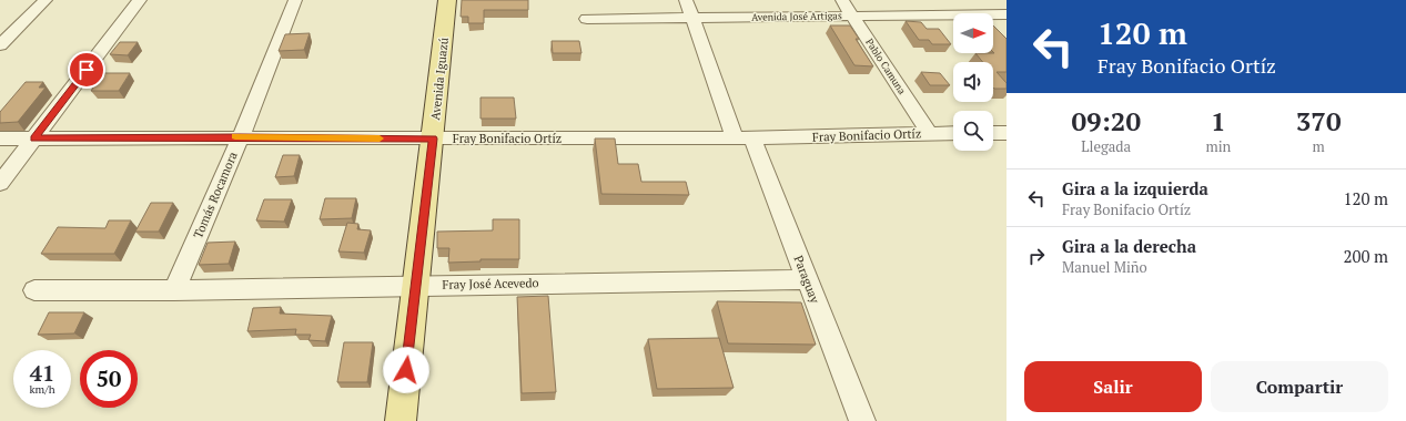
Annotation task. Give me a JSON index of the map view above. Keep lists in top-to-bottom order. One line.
{"streets":{"main road":["Avenida Iguazú"],"street":["Avenida José Artigas","Pablo Camuna","Fray Bonifacio Ortíz","Tomás Rocamora","Paraguay","Fray José Acevedo"]},"crossings":[["Avenida José Artigas","Pablo Camuna"],["Avenida José Artigas","Paraguay"],["Pablo Camuna","Fray Bonifacio Ortíz"],["Avenida Iguazú","Fray Bonifacio Ortíz"],["Avenida Iguazú","Fray José Acevedo"],["Fray Bonifacio Ortíz","Tomás Rocamora"],["Fray Bonifacio Ortíz","Paraguay"],["Tomás Rocamora","Fray José Acevedo"],["Paraguay","Fray José Acevedo"]],"north":"right","page":{"turn":["120 m","Fray Bonifacio Ortíz"],"eta":["09:20","Llegada","1","min","370","m"],"list":[{"name":"Gira a la izquierda","note":"Fray Bonifacio Ortíz","value":"120 m"},{"name":"Gira a la derecha","note":"Manuel Miño","value":"200 m"}],"speed":"41 km/h","limit":"50","buttons":["Salir","Compartir"]}}
